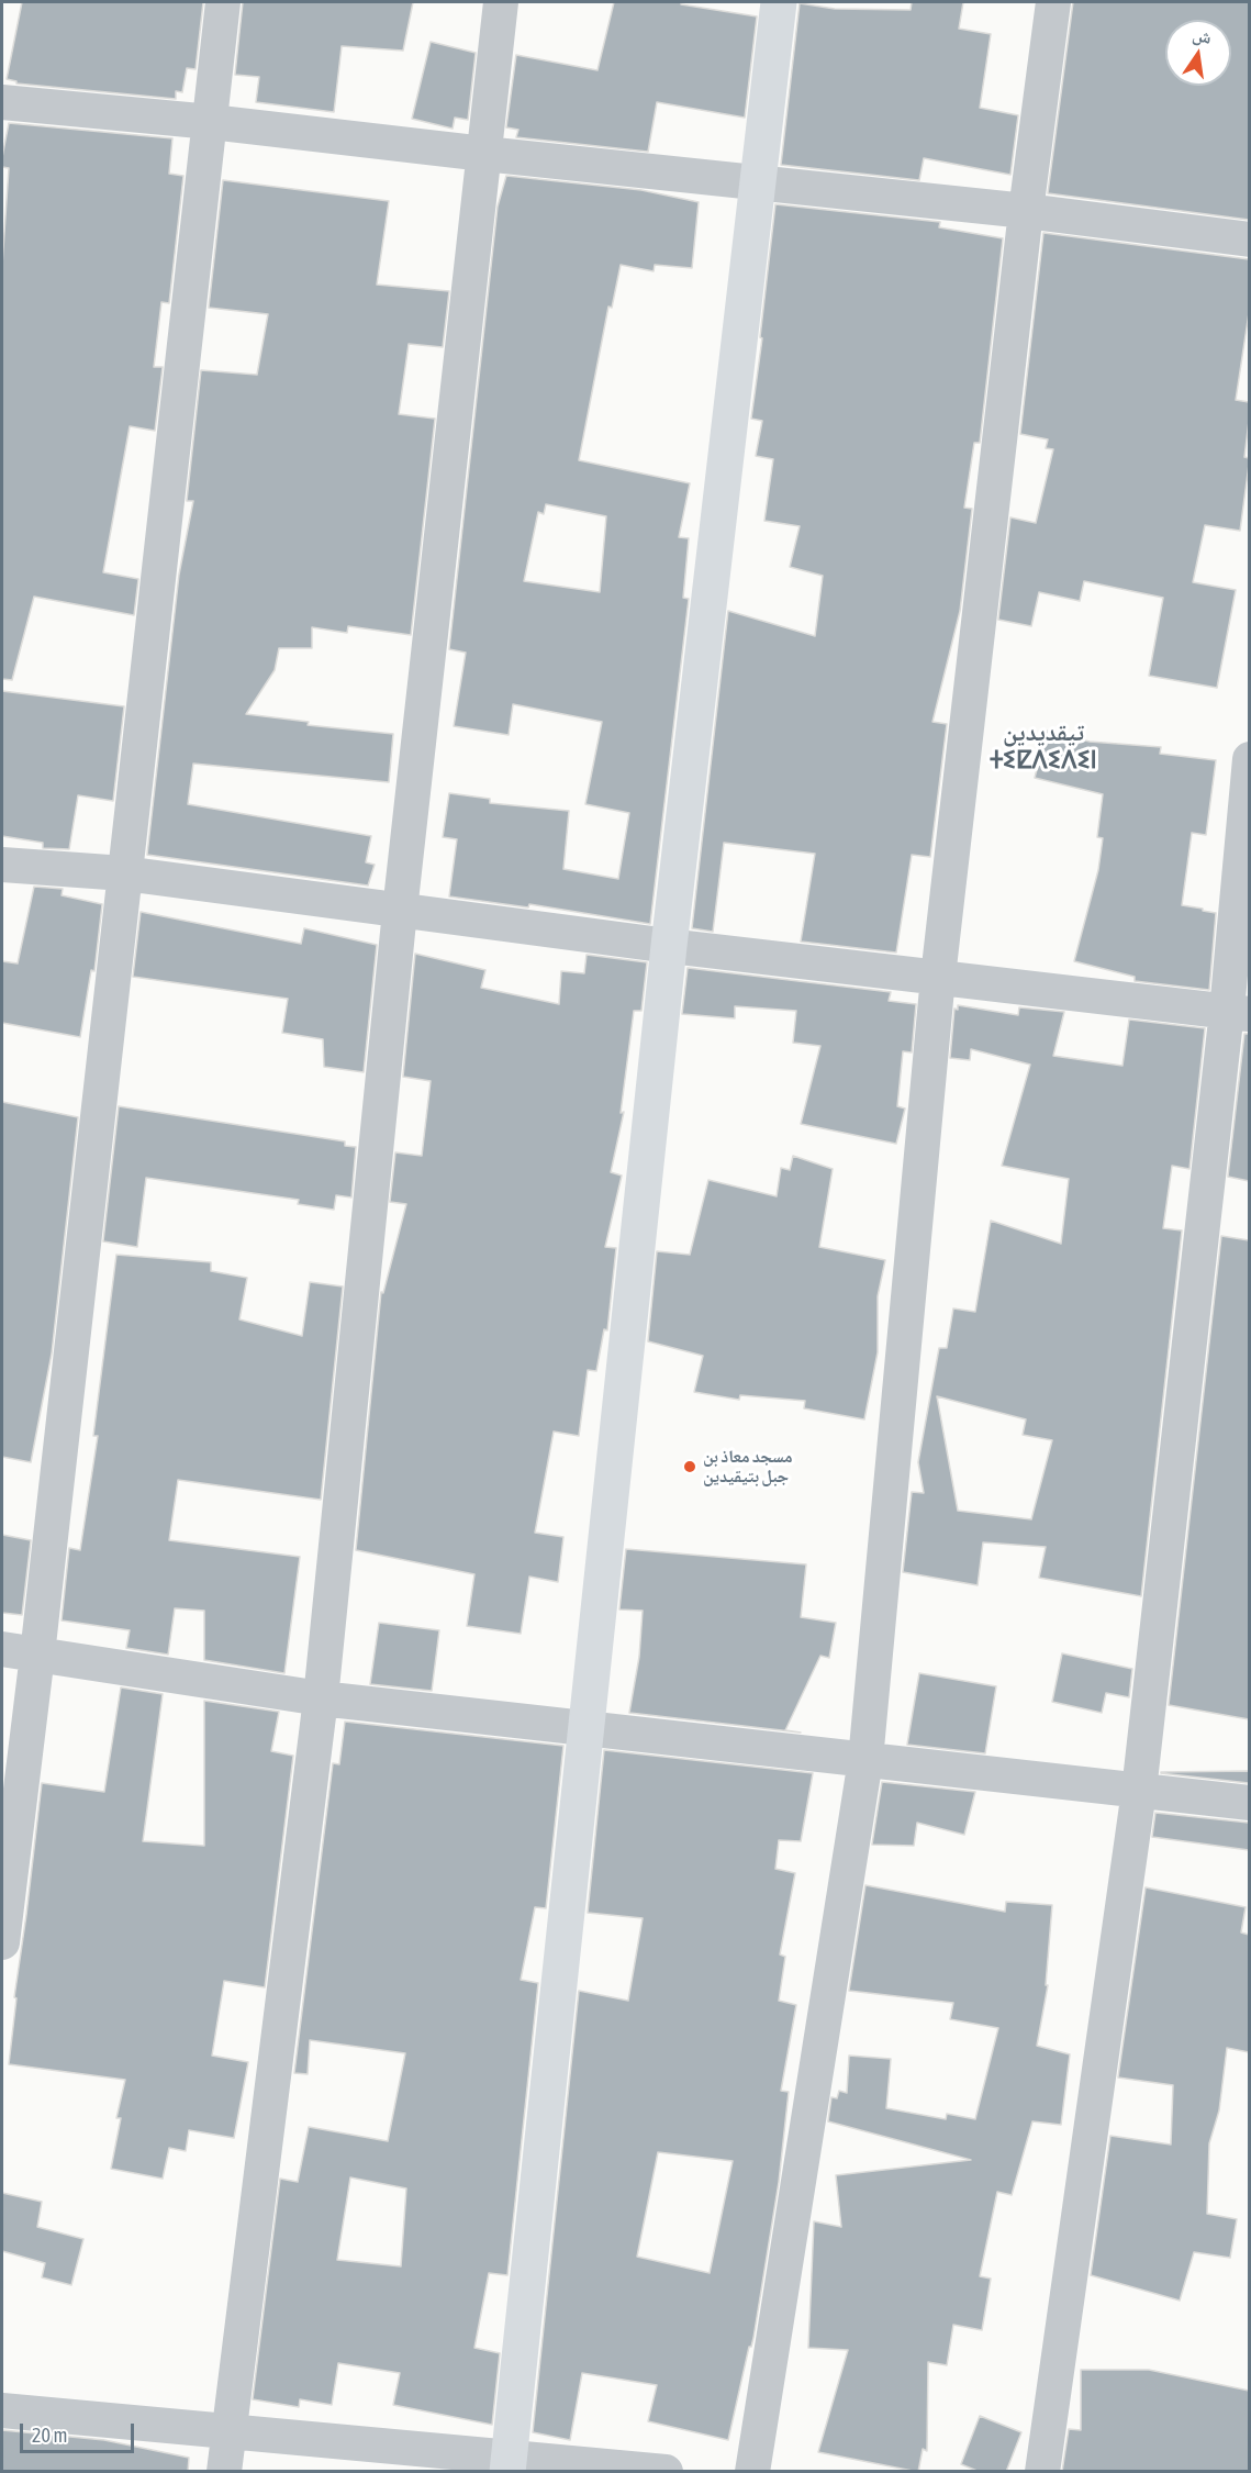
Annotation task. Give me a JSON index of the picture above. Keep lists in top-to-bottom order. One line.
{"districts":["تيقديدين ⵜⵉⵇⴷⵉⴷⵉⵏ"],"places":["مسجد معاذ بن جبل بتيقيدين"],"scale_bar":"20 m","north":"top"}
